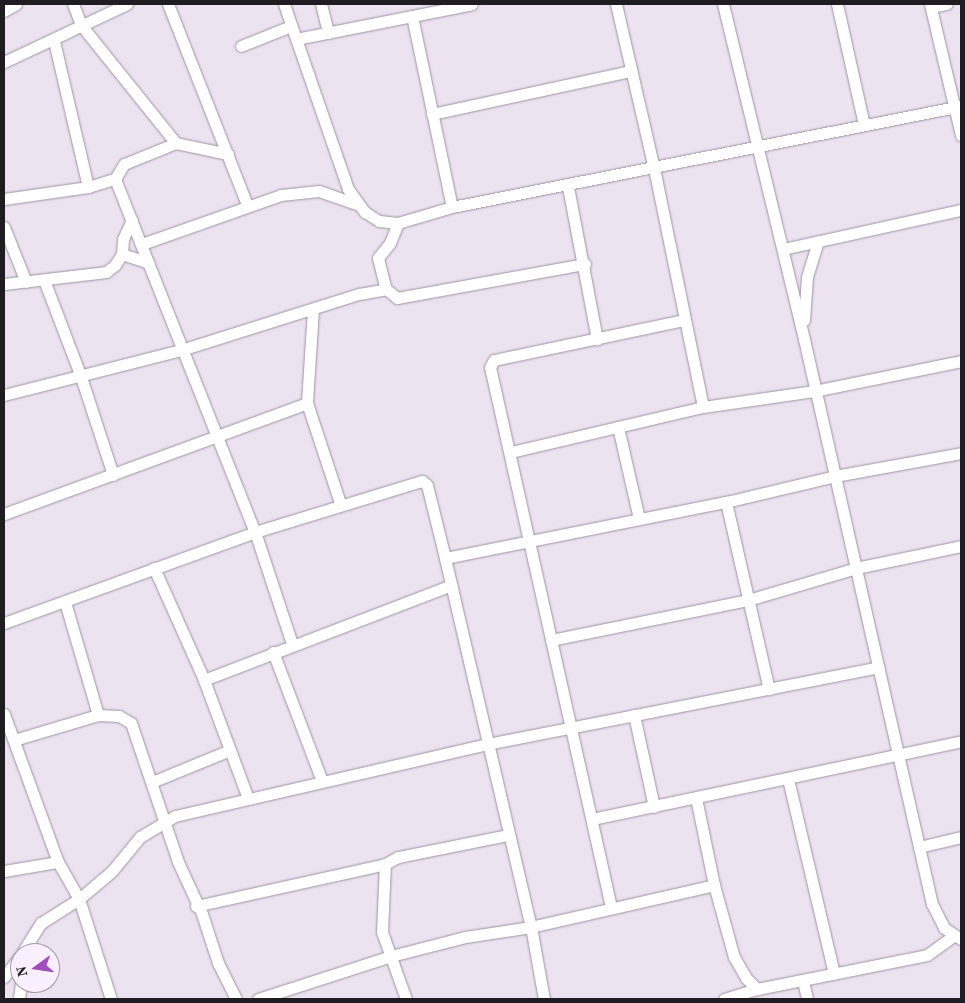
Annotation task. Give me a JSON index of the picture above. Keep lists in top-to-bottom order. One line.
{"north":"left"}
